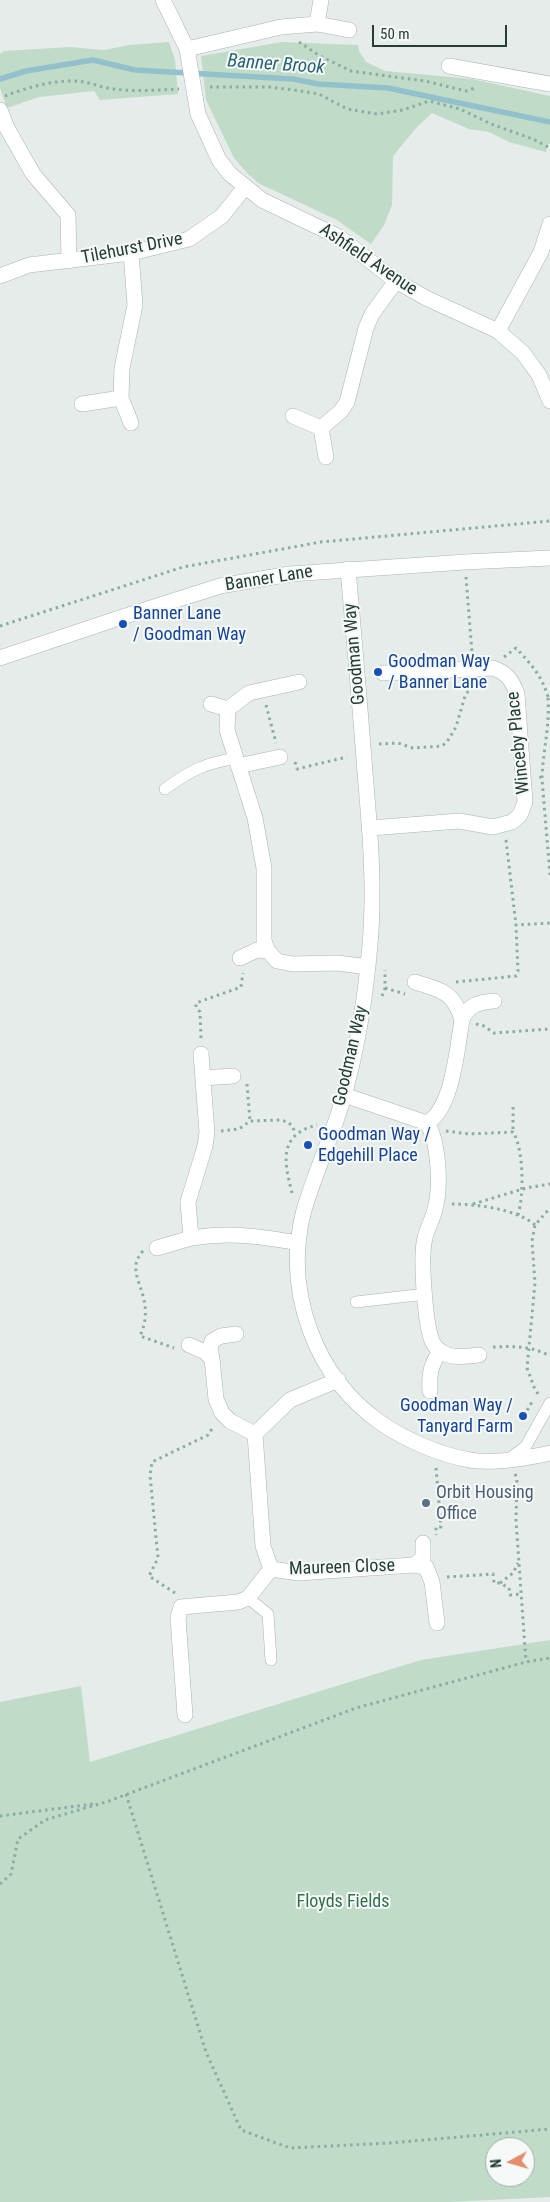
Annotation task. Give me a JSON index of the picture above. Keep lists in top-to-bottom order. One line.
{"streets":{"street":["Tilehurst Drive","Ashfield Avenue","Banner Lane","Goodman Way","Winceby Place","Maureen Close"]},"crossings":[["Tilehurst Drive","Ashfield Avenue"],["Banner Lane","Goodman Way"]],"water":["Banner Brook"],"parks":["Floyds Fields"],"places":["Banner Lane / Goodman Way","Goodman Way / Banner Lane","Goodman Way / Edgehill Place","Goodman Way / Tanyard Farm","Orbit Housing Office"],"scale_bar":"50 m","north":"left"}
